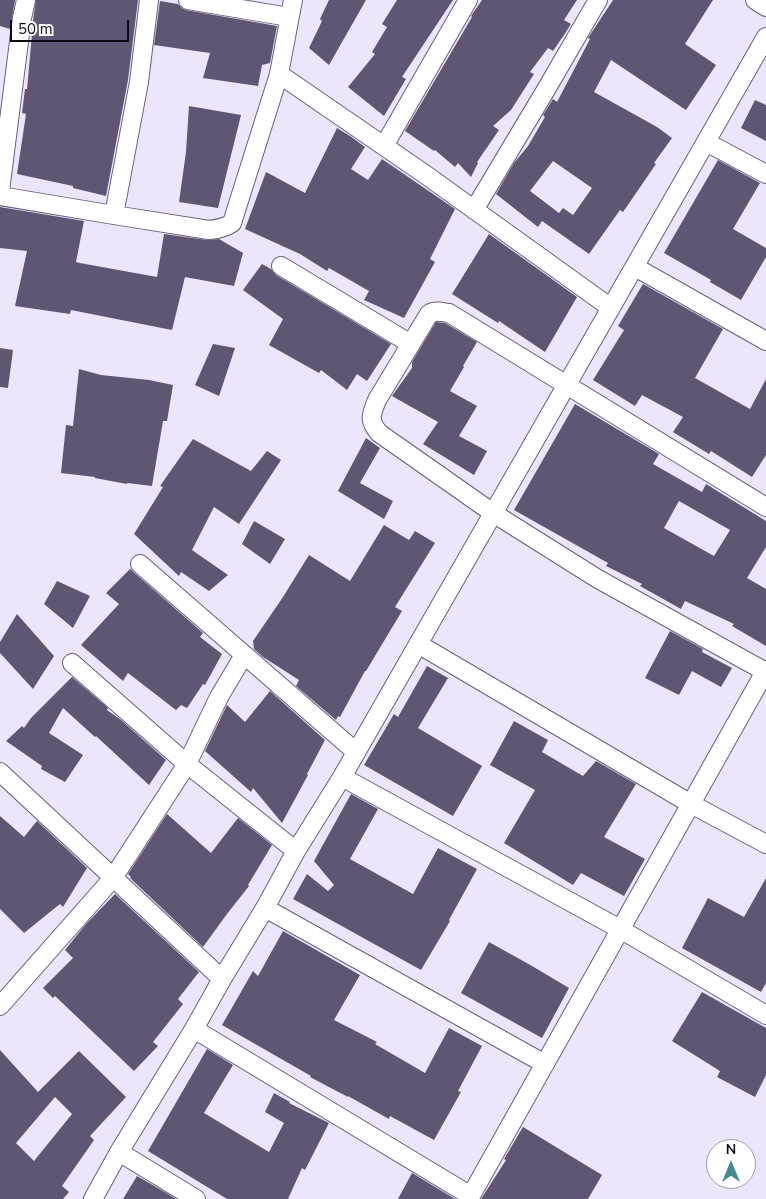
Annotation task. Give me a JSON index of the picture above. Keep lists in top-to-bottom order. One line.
{"scale_bar":"50 m","north":"top"}
